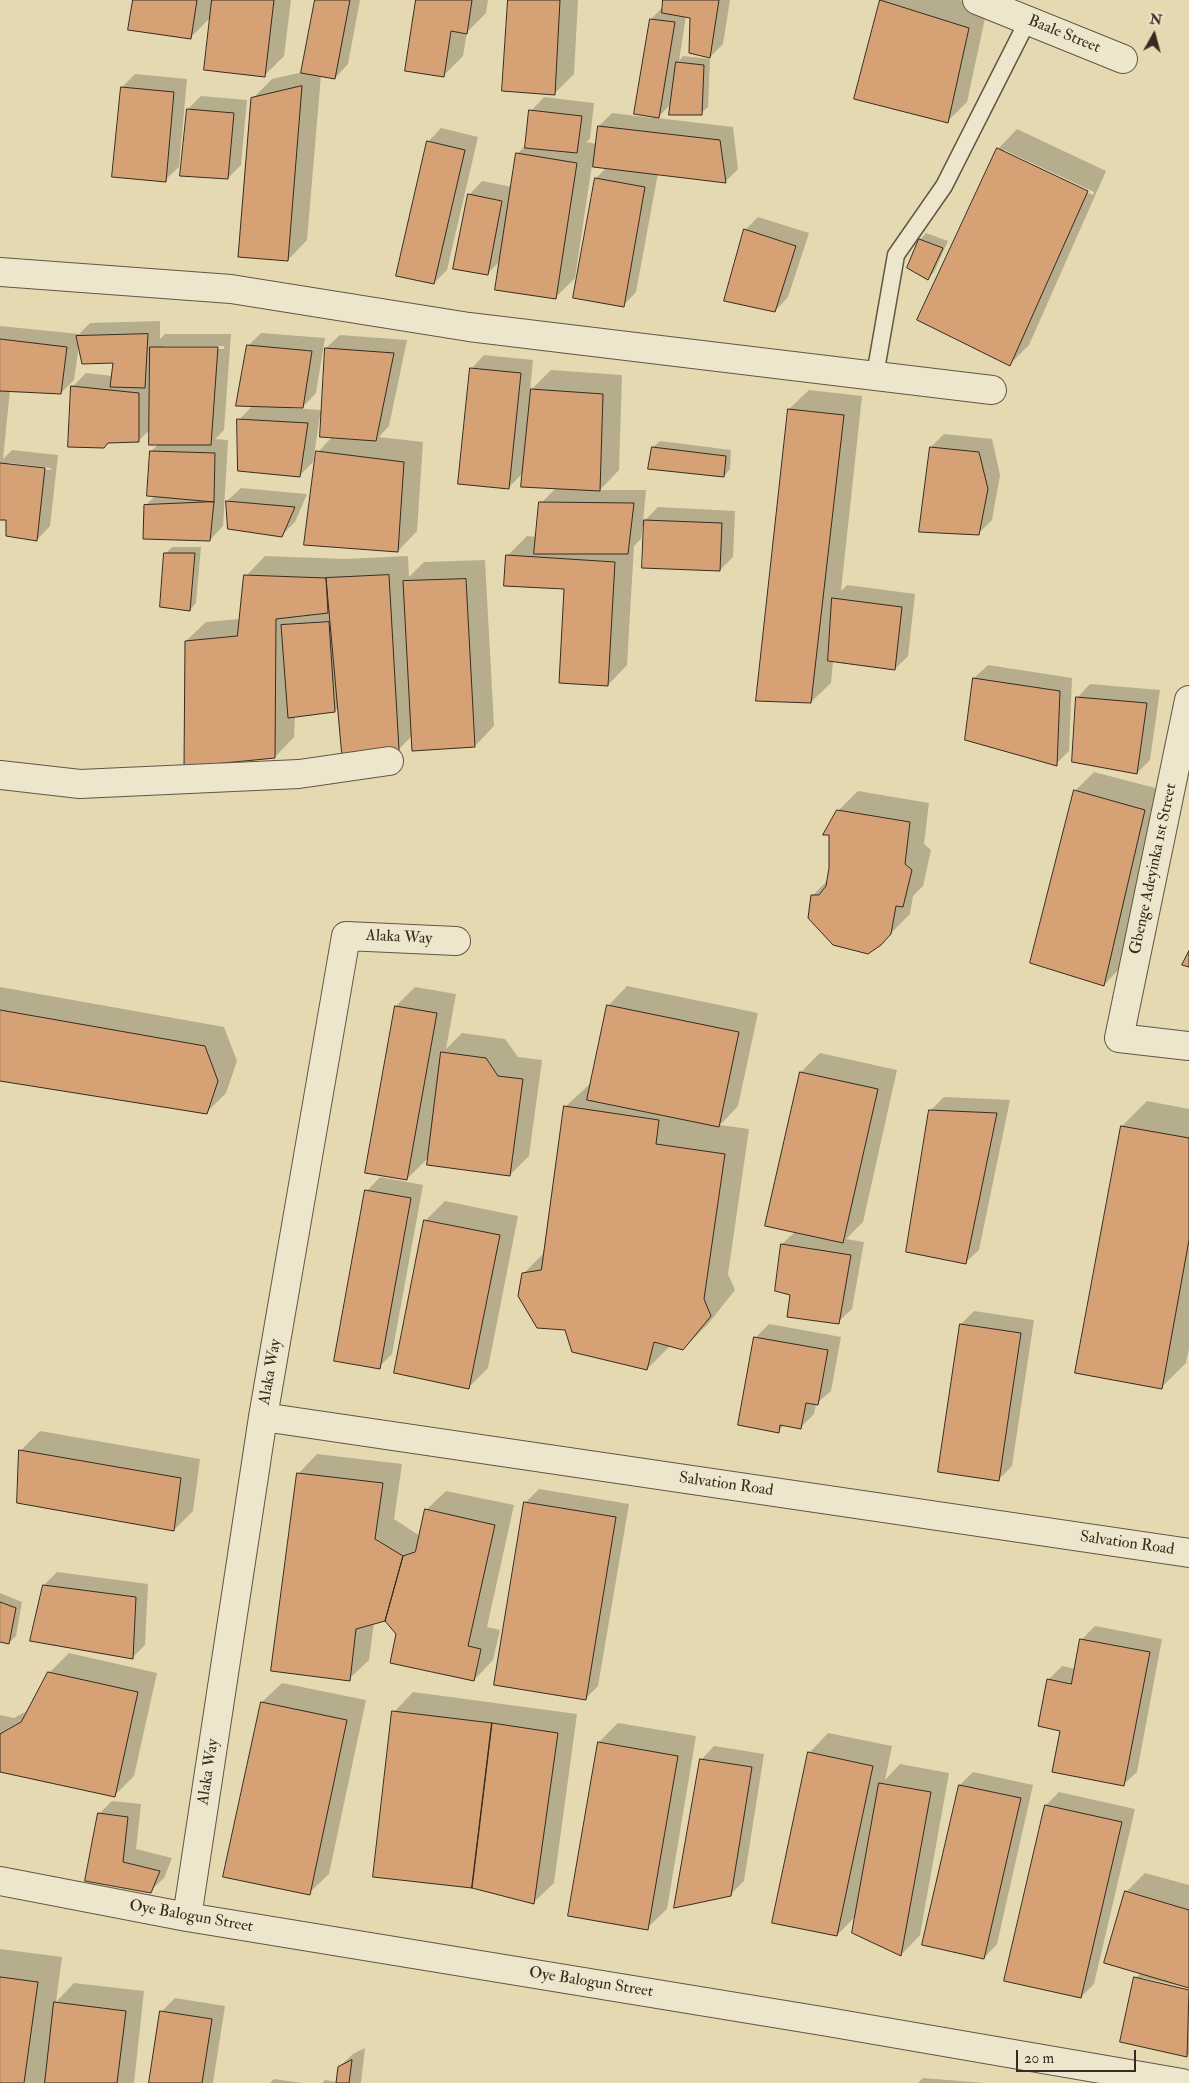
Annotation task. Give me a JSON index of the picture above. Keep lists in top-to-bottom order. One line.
{"streets":{"street":["Baale Street","Gbenge Adeyinka 1st Street","Alaka Way","Salvation Road","Oye Balogun Street"]},"crossings":[["Alaka Way","Salvation Road"],["Alaka Way","Oye Balogun Street"]],"scale_bar":"20 m","north":"top"}
